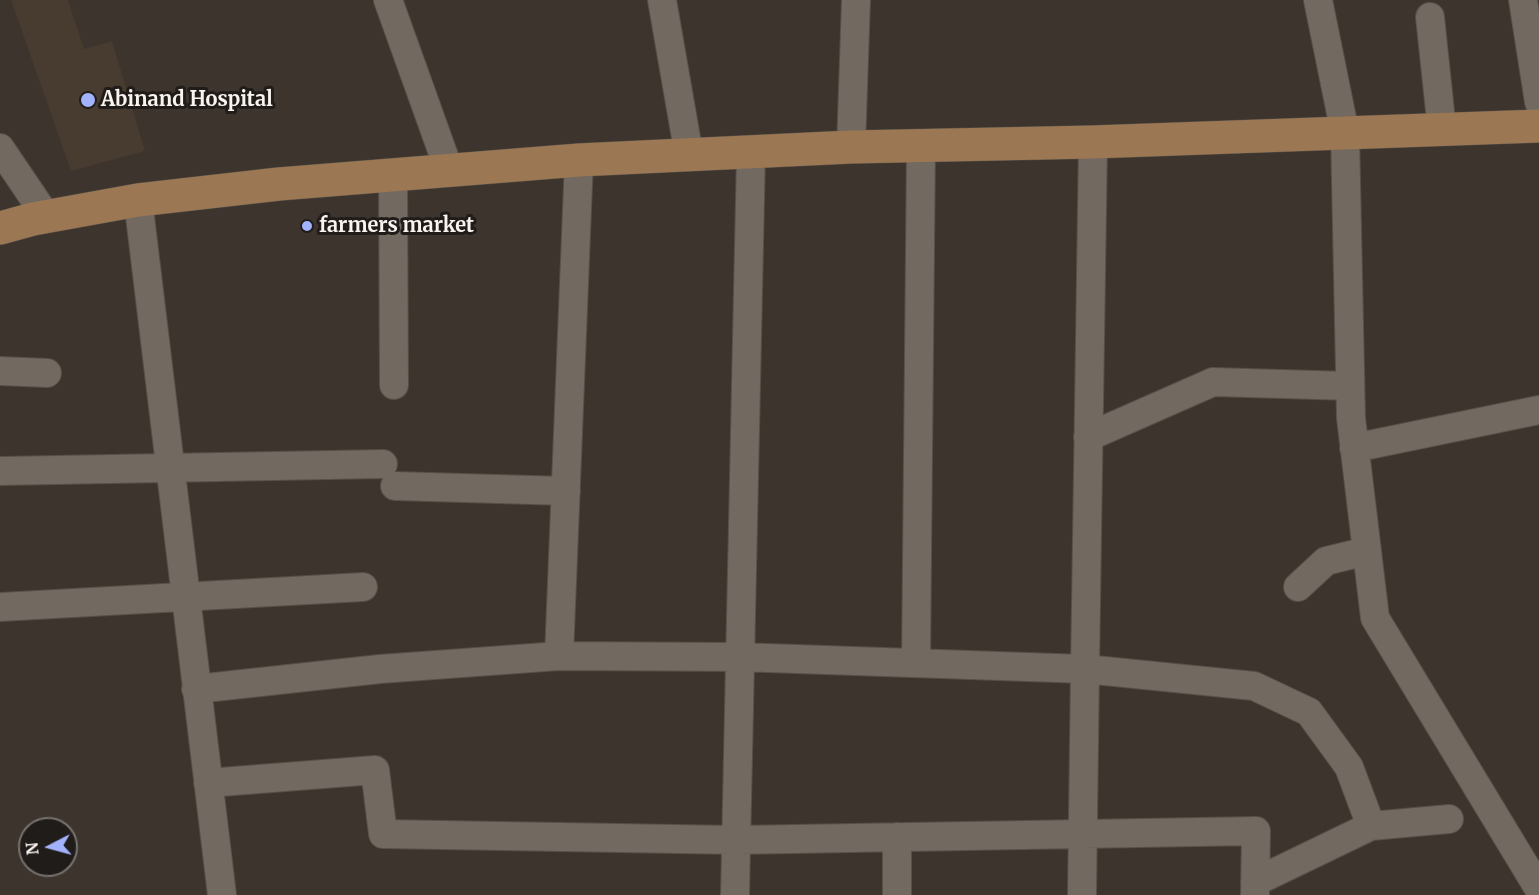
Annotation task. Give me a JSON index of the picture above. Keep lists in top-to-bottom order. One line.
{"places":["Abinand Hospital","farmers market"],"north":"left"}
